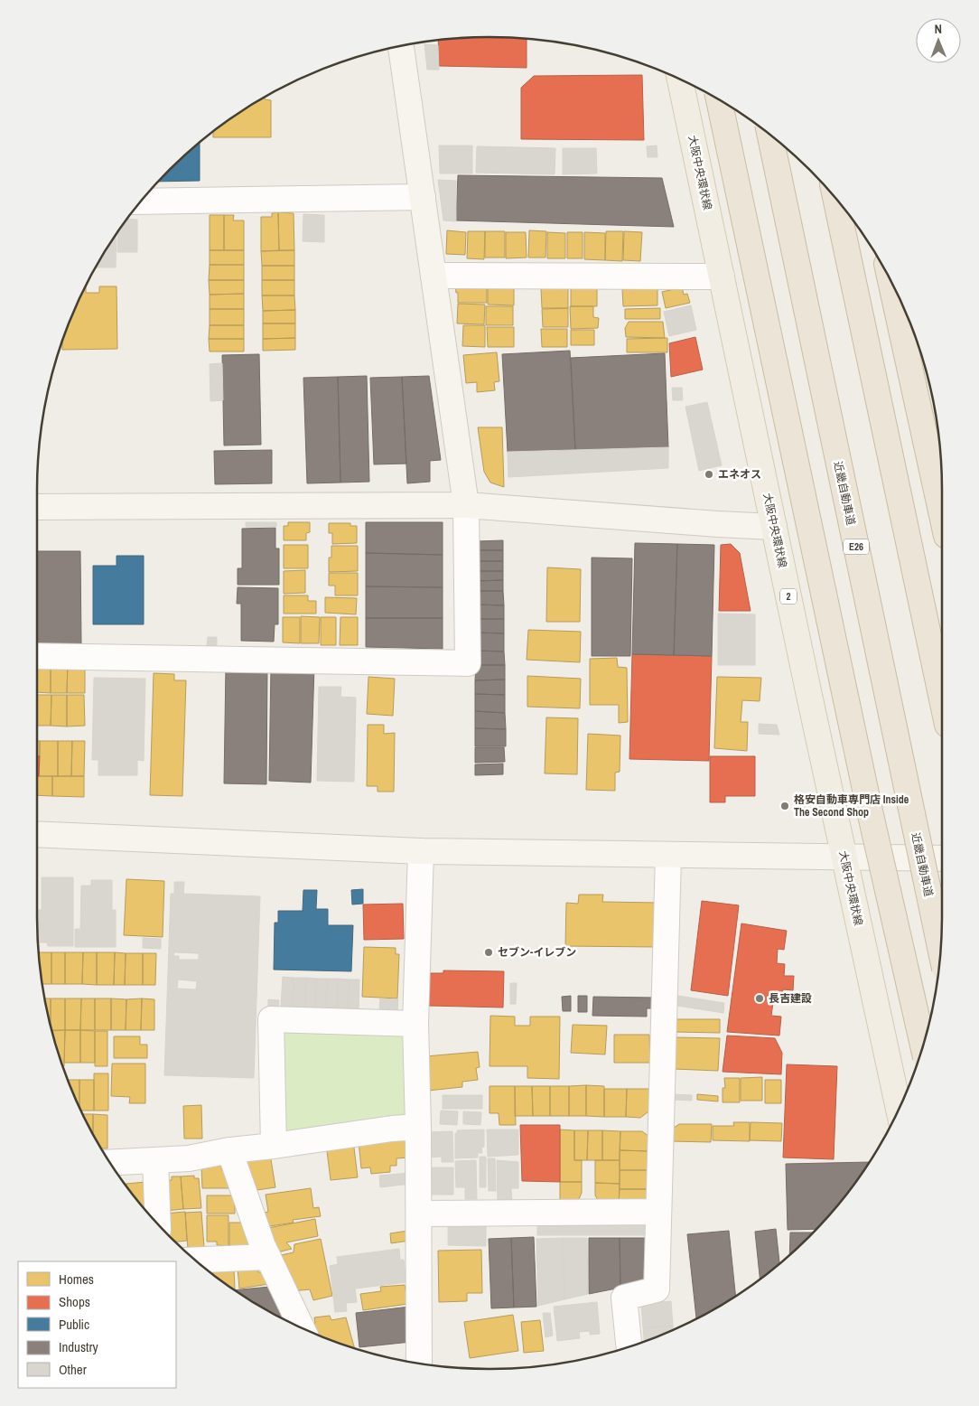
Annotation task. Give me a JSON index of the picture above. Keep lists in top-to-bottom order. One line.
{"streets":{"highway":["近畿自動車道","E26"],"main road":["大阪中央環状線","2"]},"places":["エネオス","格安自動車専門店 Inside The Second Shop","セブン-イレブン","長吉建設"],"legend":["Homes","Shops","Public","Industry","Other"],"north":"top"}
